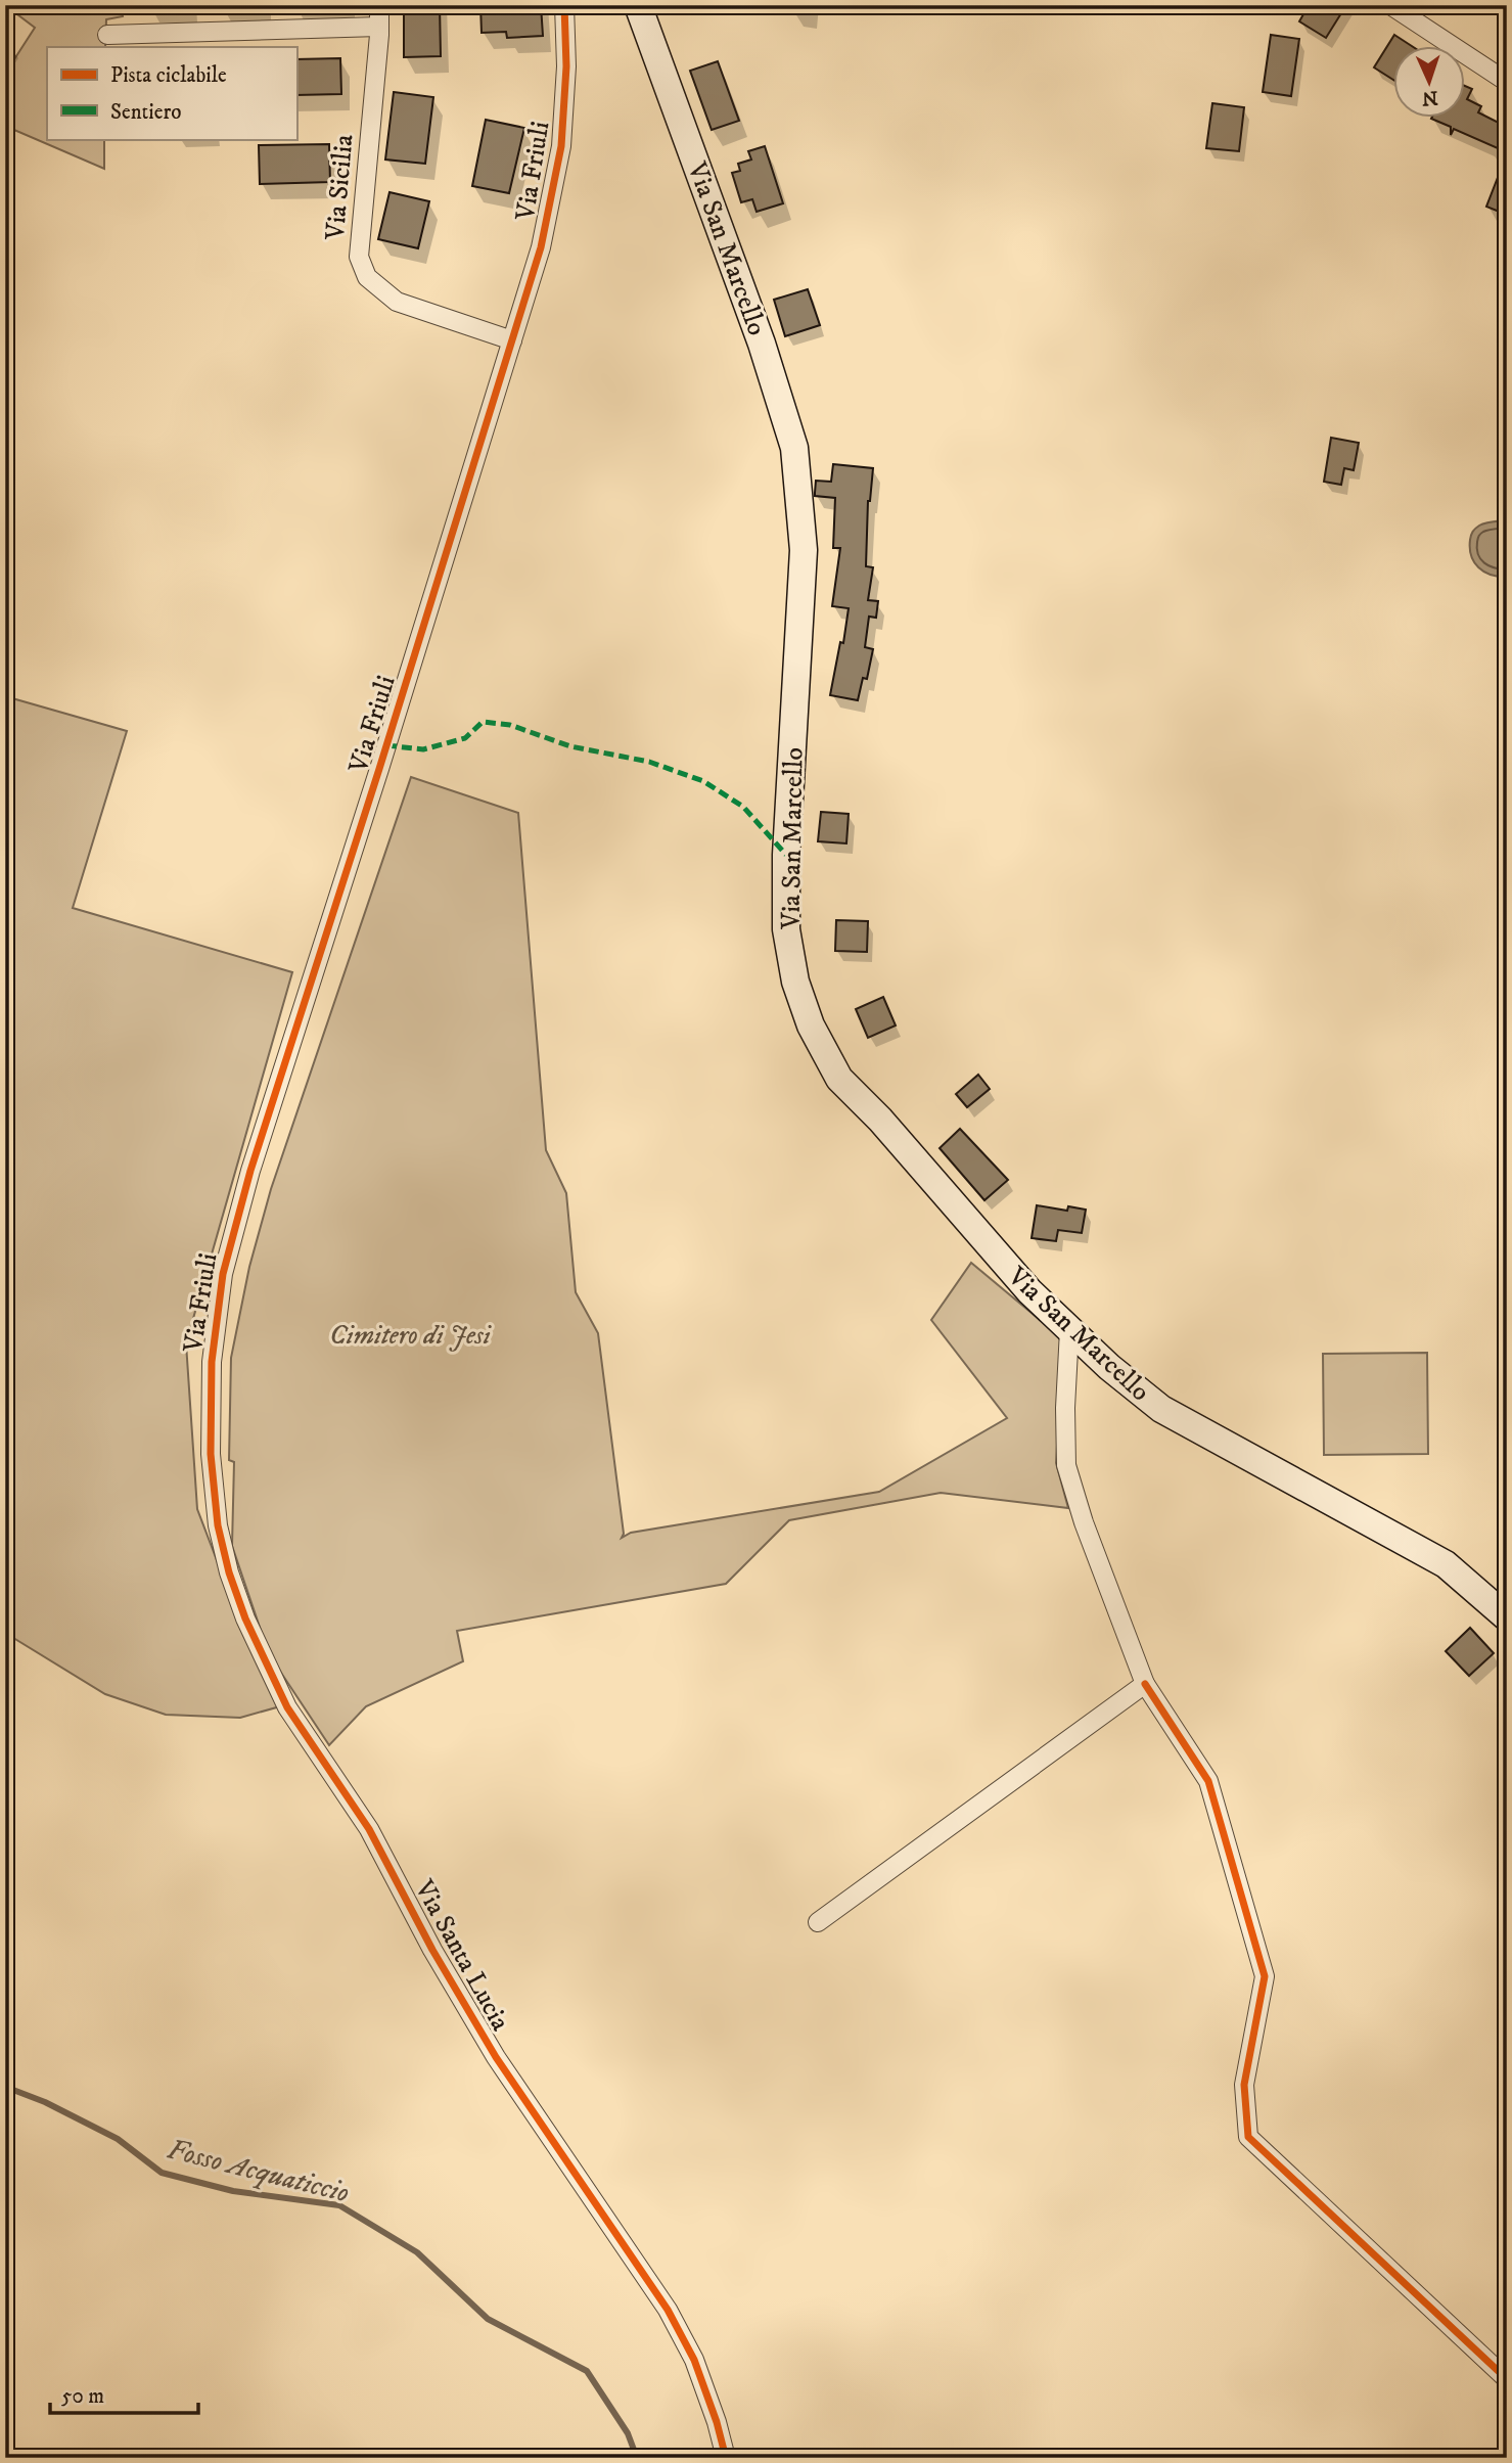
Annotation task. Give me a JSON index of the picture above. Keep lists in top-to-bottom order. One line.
{"streets":{"main road":["Via San Marcello"],"street":["Via Friuli","Via Sicilia","Via Santa Lucia"]},"crossings":[["Via Friuli","Via Sicilia"],["Via Friuli","Via Santa Lucia"]],"water":["Fosso Acquaticcio"],"parks":["Cimitero di Jesi"],"legend":["Pista ciclabile","Sentiero"],"scale_bar":"50 m","north":"bottom"}
